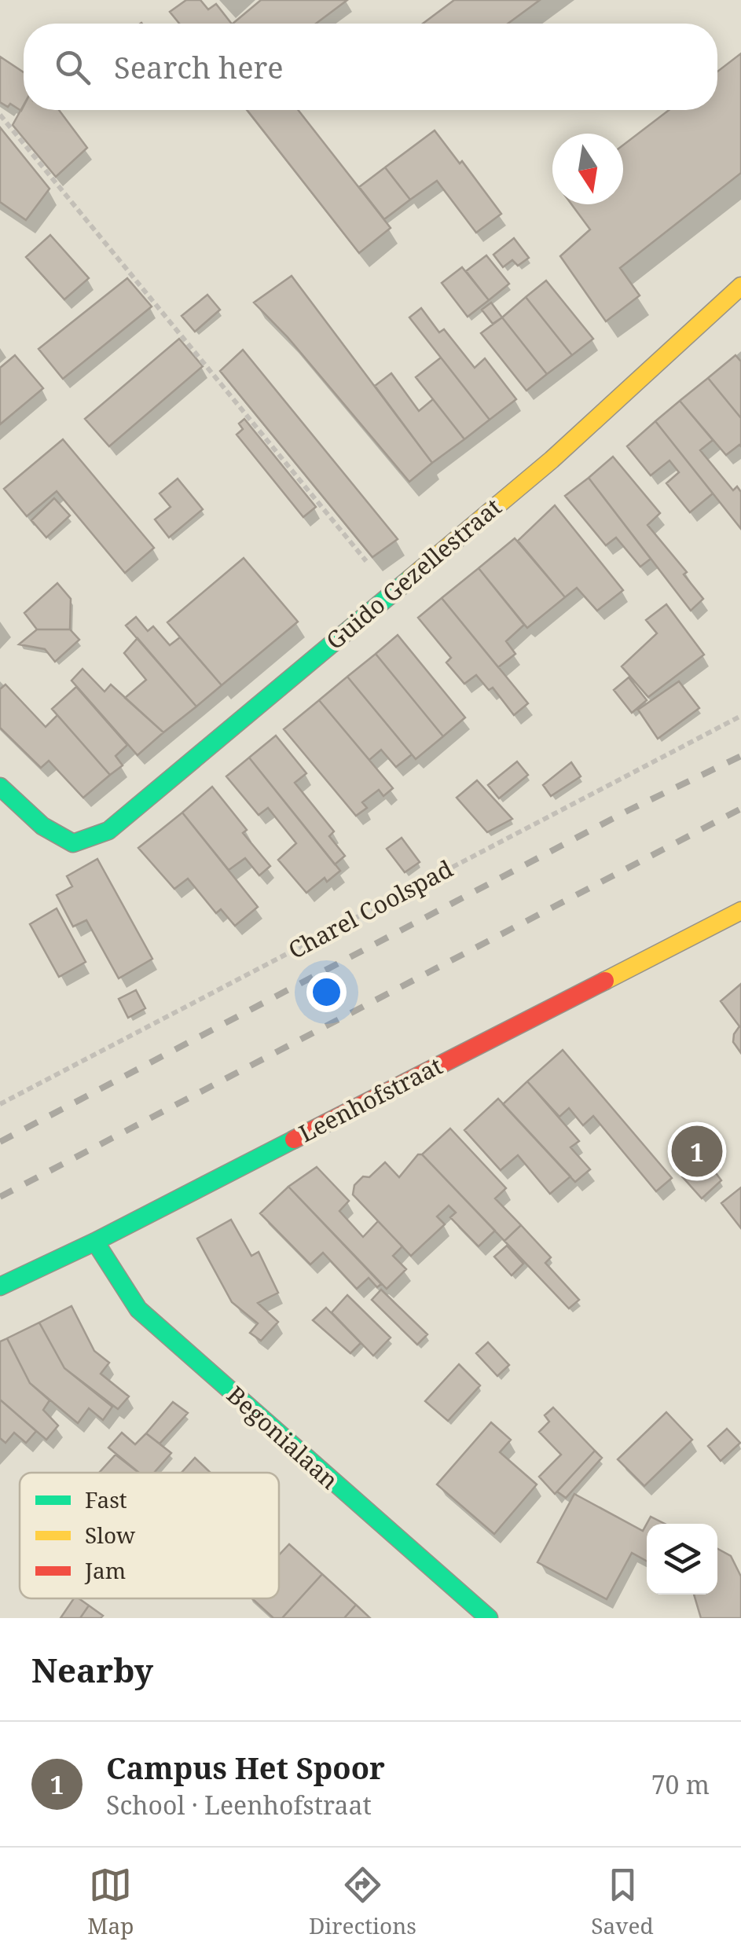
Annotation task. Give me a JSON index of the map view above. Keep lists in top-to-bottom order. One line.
{"streets":{"street":["Guido Gezellestraat","Leenhofstraat","Begonialaan"],"path":["Charel Coolspad"]},"crossings":[["Leenhofstraat","Begonialaan"]],"legend":["Fast","Slow","Jam"],"north":"bottom","page":{"search":"Search here","pins":"1","heading":"Nearby","list":[{"mark":"1","name":"Campus Het Spoor","note":"School · Leenhofstraat","value":"70 m"}],"nav":["Map","Directions","Saved"]}}
